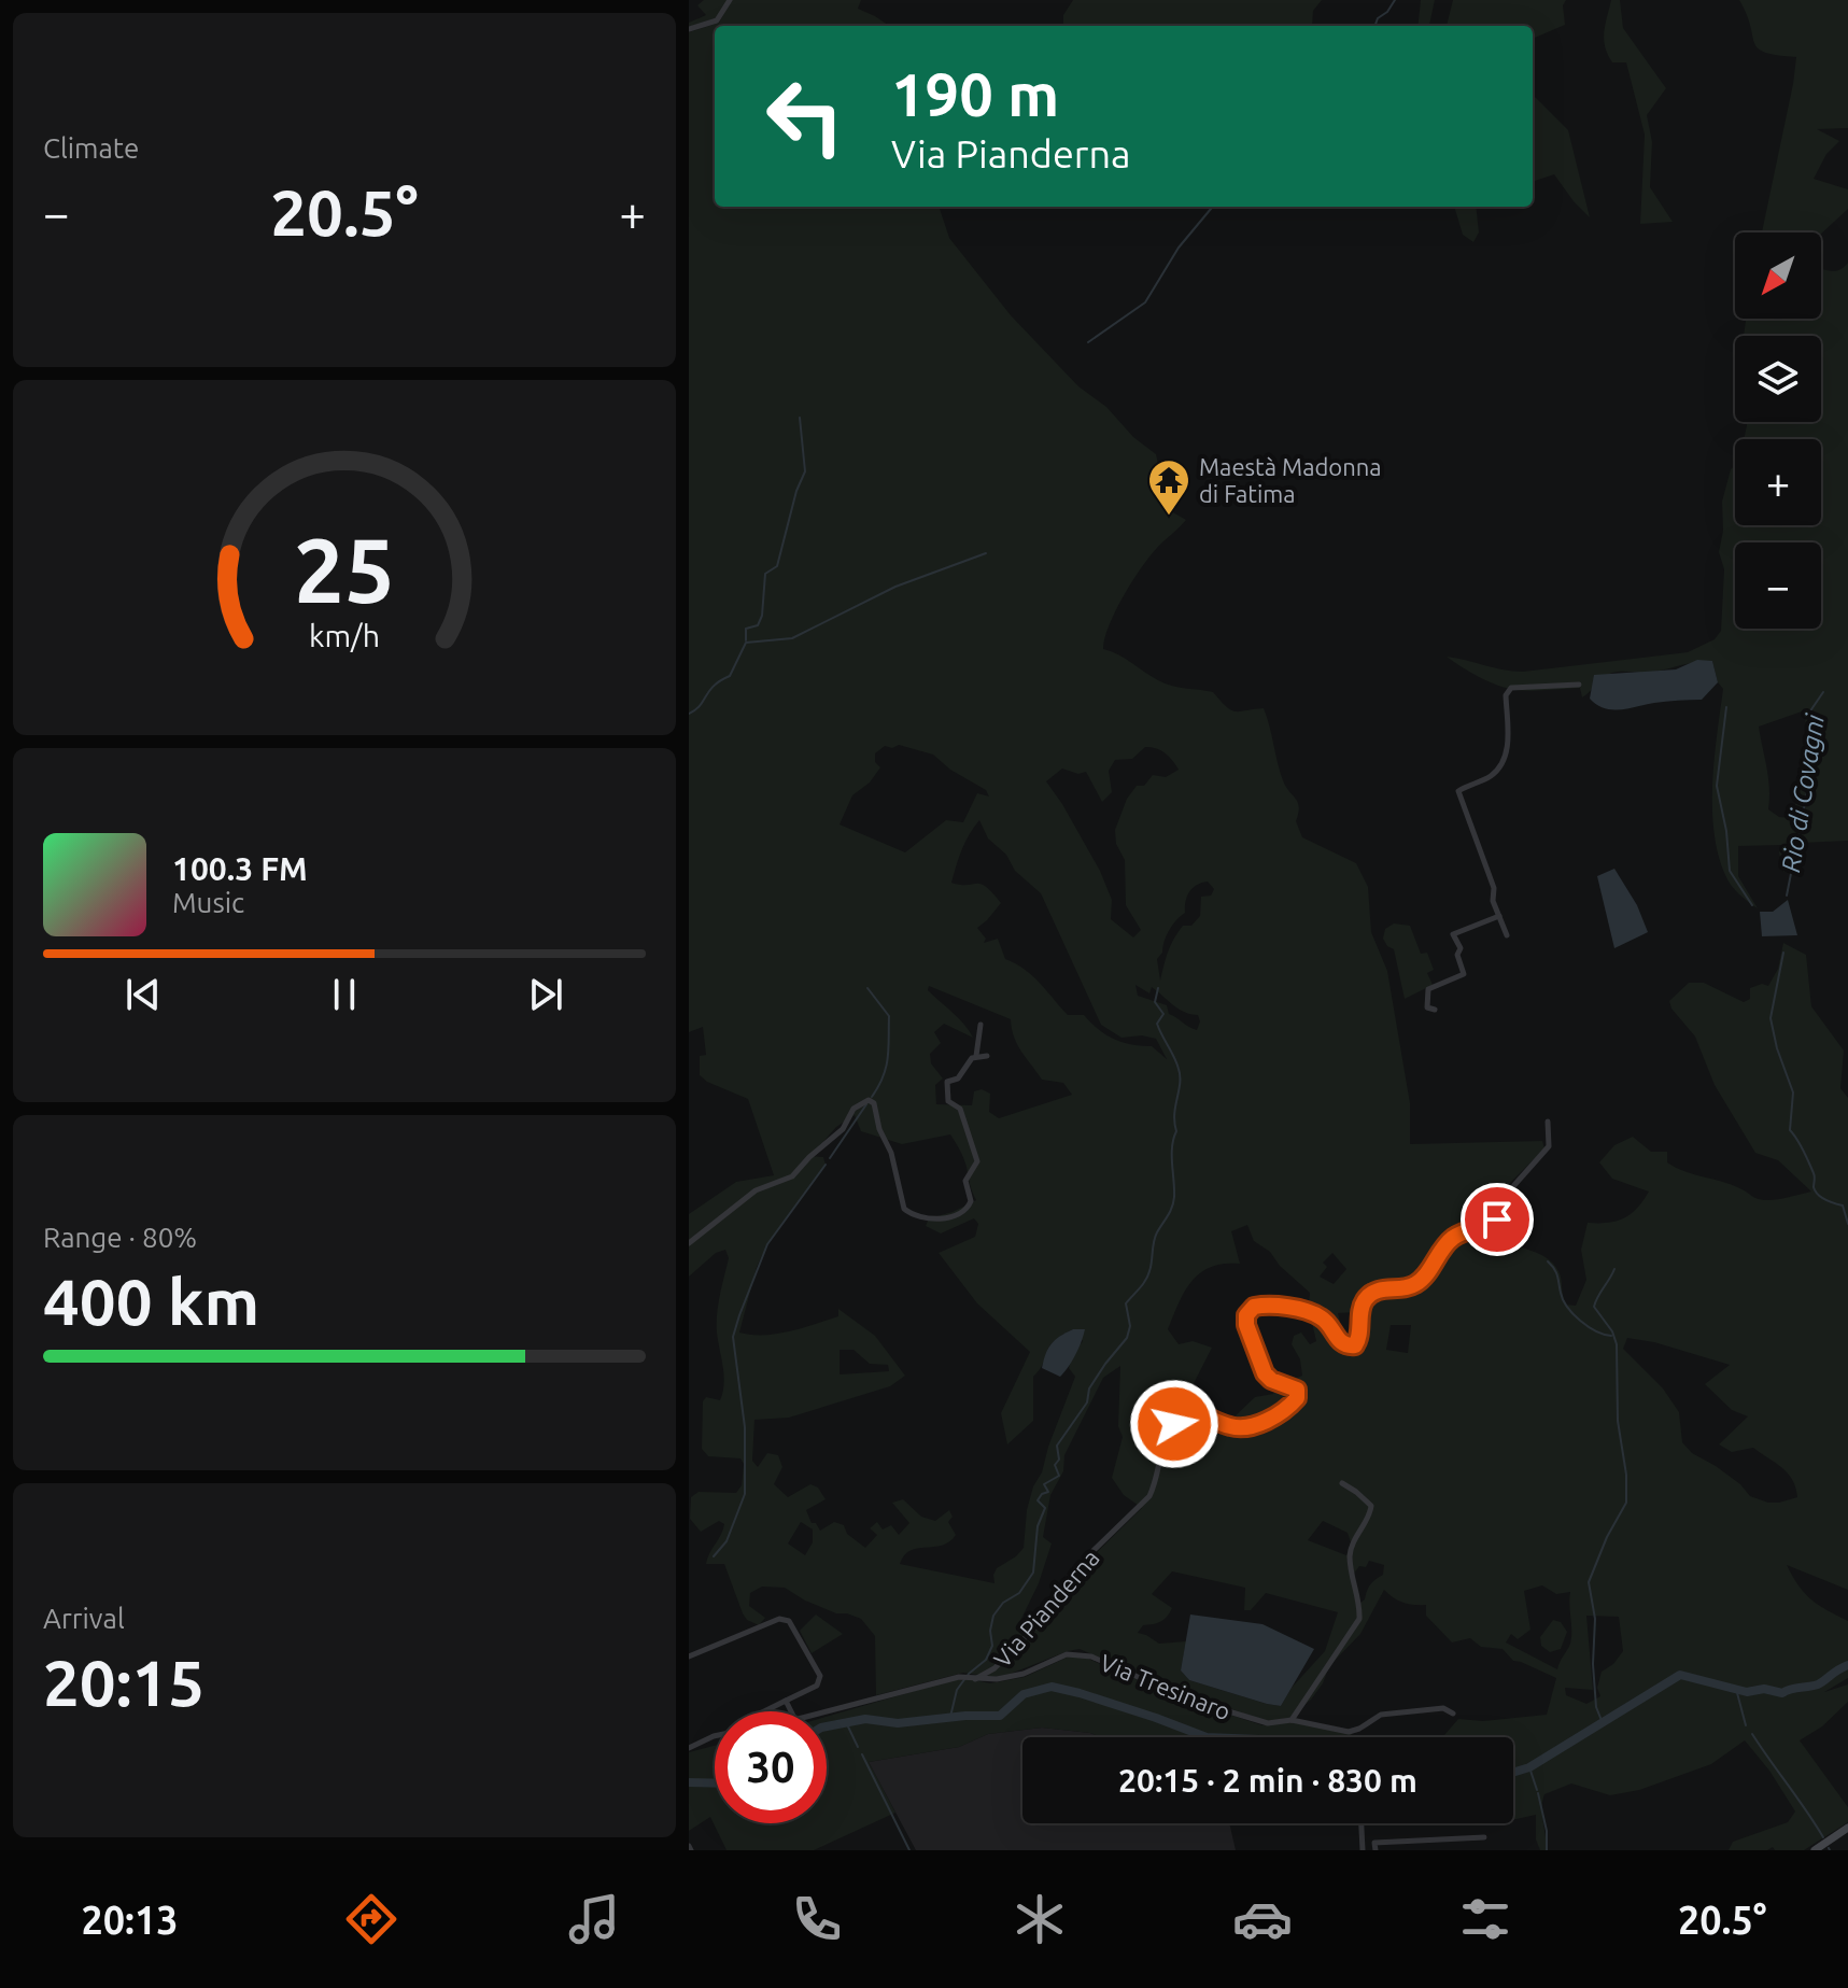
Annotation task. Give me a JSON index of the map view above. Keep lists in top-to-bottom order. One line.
{"streets":{"street":["Via Pianderna","Via Tresinaro"]},"crossings":[["Via Pianderna","Via Tresinaro"]],"water":["Rio di Covagni"],"places":{"temple":["Maestà Madonna di Fatima"]},"north":"bottom left","page":{"tile":["Climate",["Range · 80%","400 km"],["Arrival","20:15"]],"turn":["190 m","Via Pianderna"],"heat":["−","20.5°","+"],"map_buttons":["+","−"],"song":["100.3 FM","Music"],"limit":"30","trip":"20:15 · 2 min · 830 m","tabs":["20:13","20.5°"],"gauge":["25","km/h"]}}
